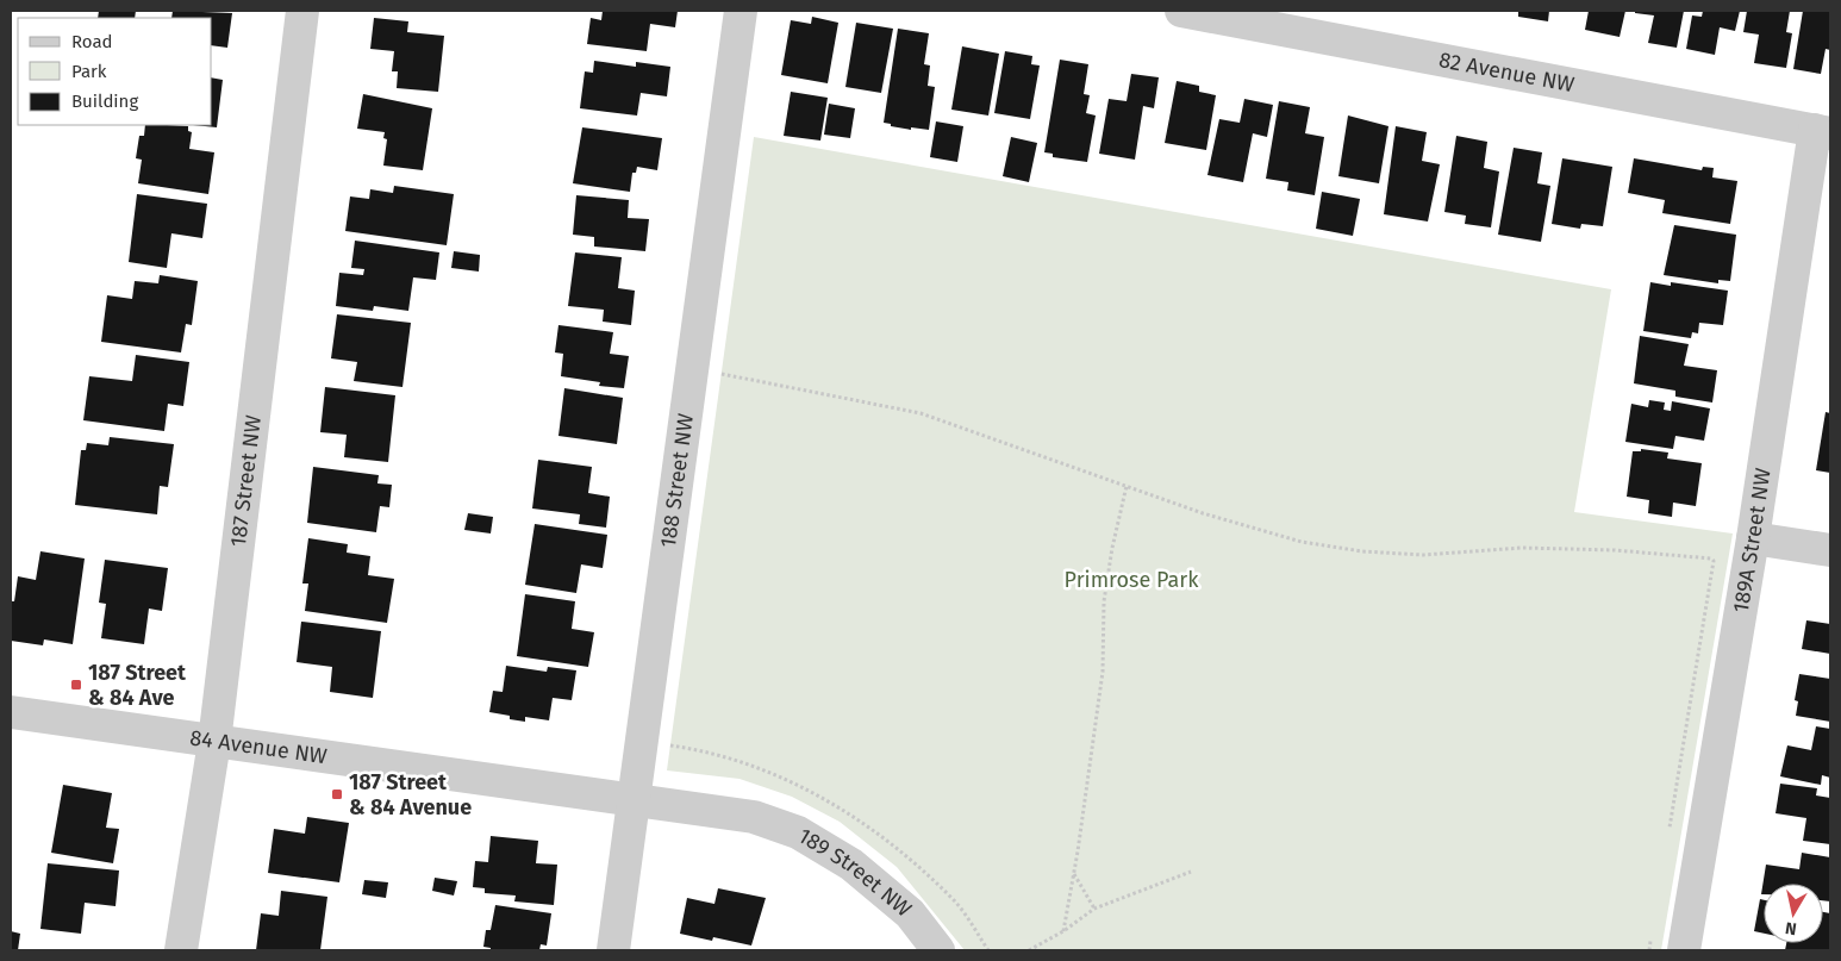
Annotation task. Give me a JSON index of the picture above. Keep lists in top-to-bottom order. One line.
{"streets":{"street":["82 Avenue NW","188 Street NW","187 Street NW","189A Street NW","84 Avenue NW","189 Street NW"]},"crossings":[["82 Avenue NW","189A Street NW"],["188 Street NW","84 Avenue NW"],["187 Street NW","84 Avenue NW"],["84 Avenue NW","189 Street NW"]],"parks":["Primrose Park"],"places":{"transit":["187 Street & 84 Ave","187 Street & 84 Avenue"]},"legend":["Road","Park","Building"],"north":"bottom"}
